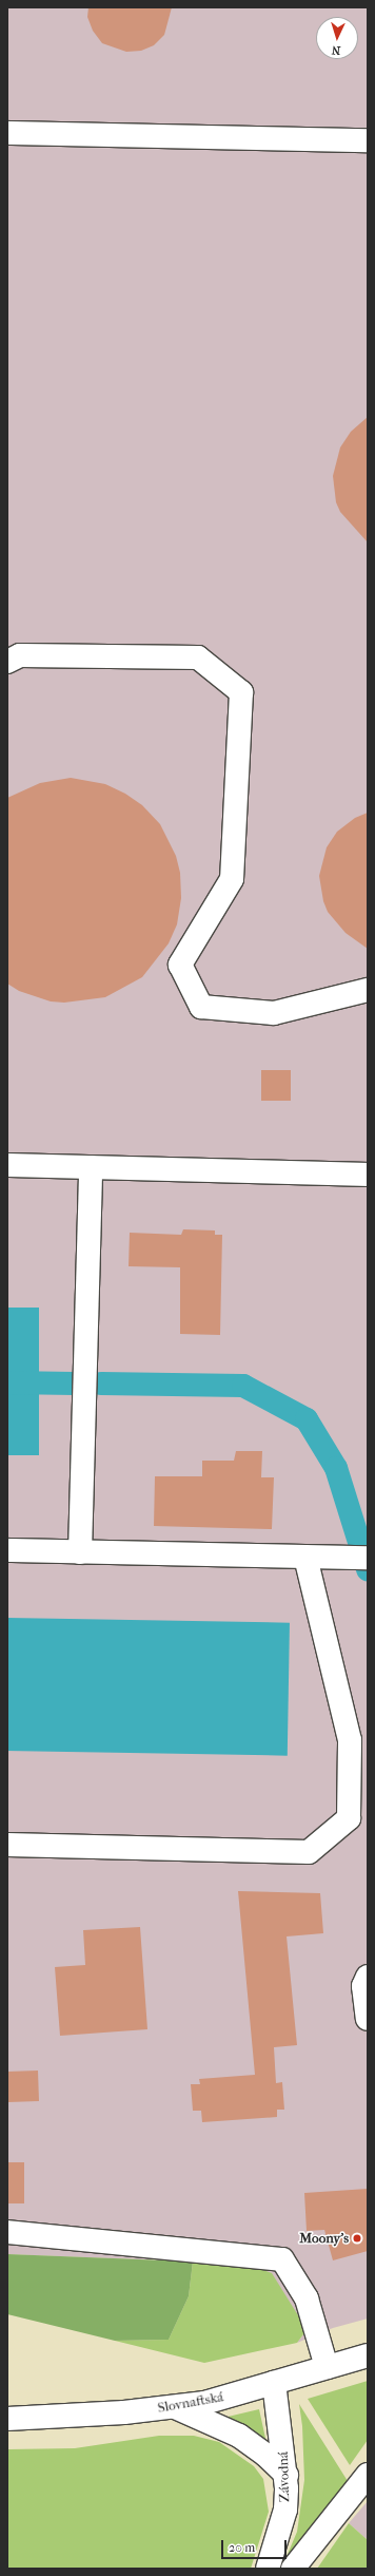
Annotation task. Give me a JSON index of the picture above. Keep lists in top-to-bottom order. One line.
{"streets":{"main road":["Slovnaftská","Závodná"]},"crossings":[["Slovnaftská","Závodná"]],"places":["Moony's"],"scale_bar":"20 m","north":"bottom"}
